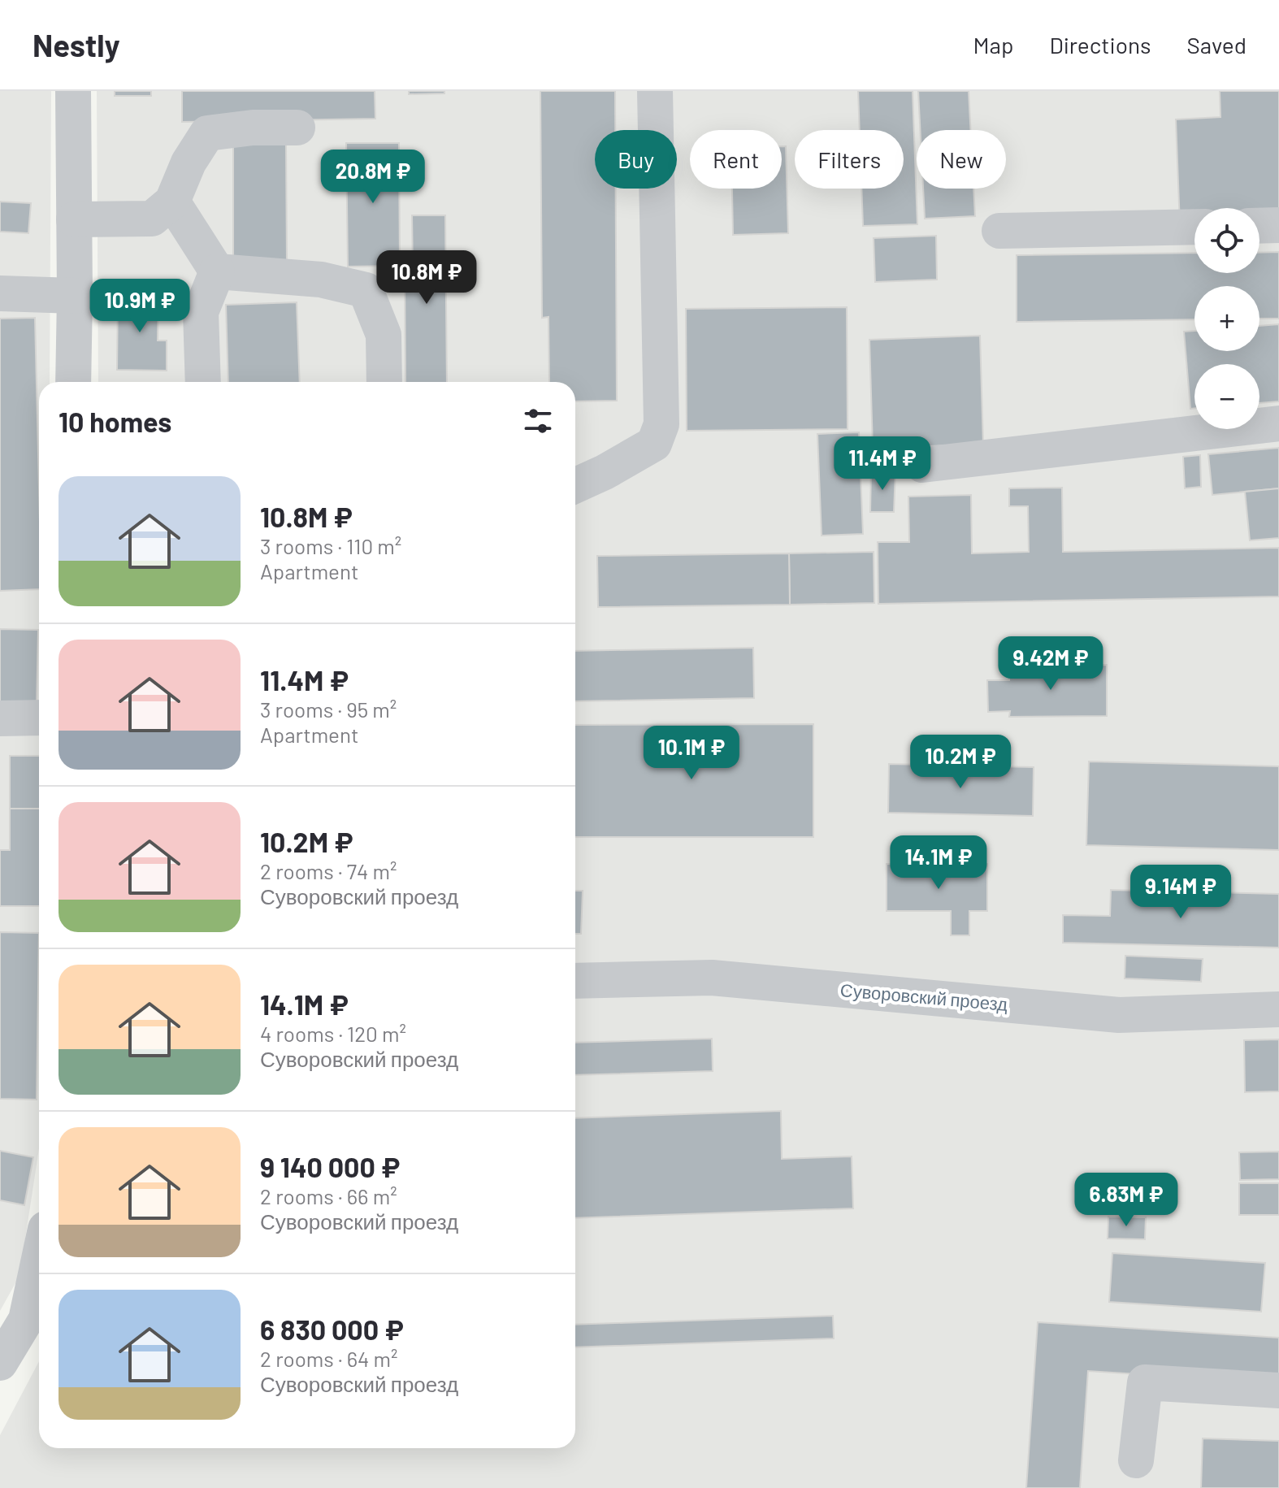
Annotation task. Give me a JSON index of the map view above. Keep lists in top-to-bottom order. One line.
{"streets":{"street":["Суворовский проезд"]},"page":{"header":"Nestly","nav":["Map","Directions","Saved"],"chip":["Buy","Rent","Filters","New"],"price":["20.8M ₽","10.8M ₽","10.9M ₽","11.4M ₽","9.42M ₽","10.1M ₽","10.2M ₽","14.1M ₽","9.14M ₽","6.83M ₽"],"map_buttons":["+","−"],"heading":"10 homes","list":[{"name":"10.8M ₽","note":"3 rooms · 110 m² · Apartment"},{"name":"11.4M ₽","note":"3 rooms · 95 m² · Apartment"},{"name":"10.2M ₽","note":"2 rooms · 74 m² · Суворовский проезд"},{"name":"14.1M ₽","note":"4 rooms · 120 m² · Суворовский проезд"},{"name":"9 140 000 ₽","note":"2 rooms · 66 m² · Суворовский проезд"},{"name":"6 830 000 ₽","note":"2 rooms · 64 m² · Суворовский проезд"}]}}
